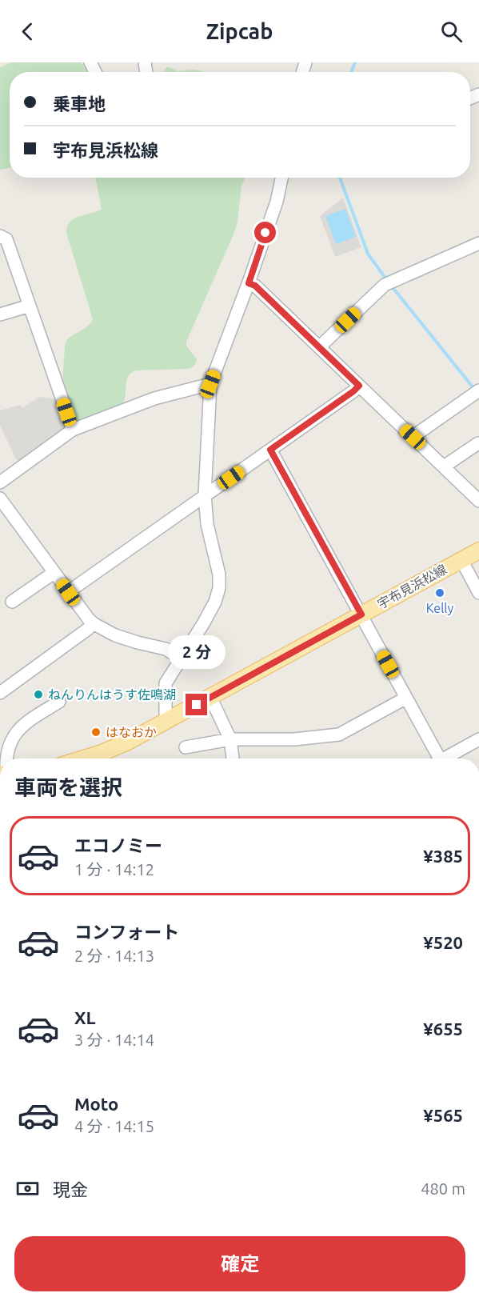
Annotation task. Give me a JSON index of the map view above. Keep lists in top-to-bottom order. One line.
{"streets":{"main road":["宇布見浜松線"]},"places":["Kelly","ねんりんはうす佐鳴湖","はなおか"],"page":{"header":"Zipcab","banner":["乗車地","宇布見浜松線"],"bubble":"2 分","heading":"車両を選択","list":[{"name":"エコノミー","note":"1 分 · 14:12","value":"¥385"},{"name":"コンフォート","note":"2 分 · 14:13","value":"¥520"},{"name":"XL","note":"3 分 · 14:14","value":"¥655"},{"name":"Moto","note":"4 分 · 14:15","value":"¥565"}],"pay":["現金","480 m"],"buttons":"確定"}}
